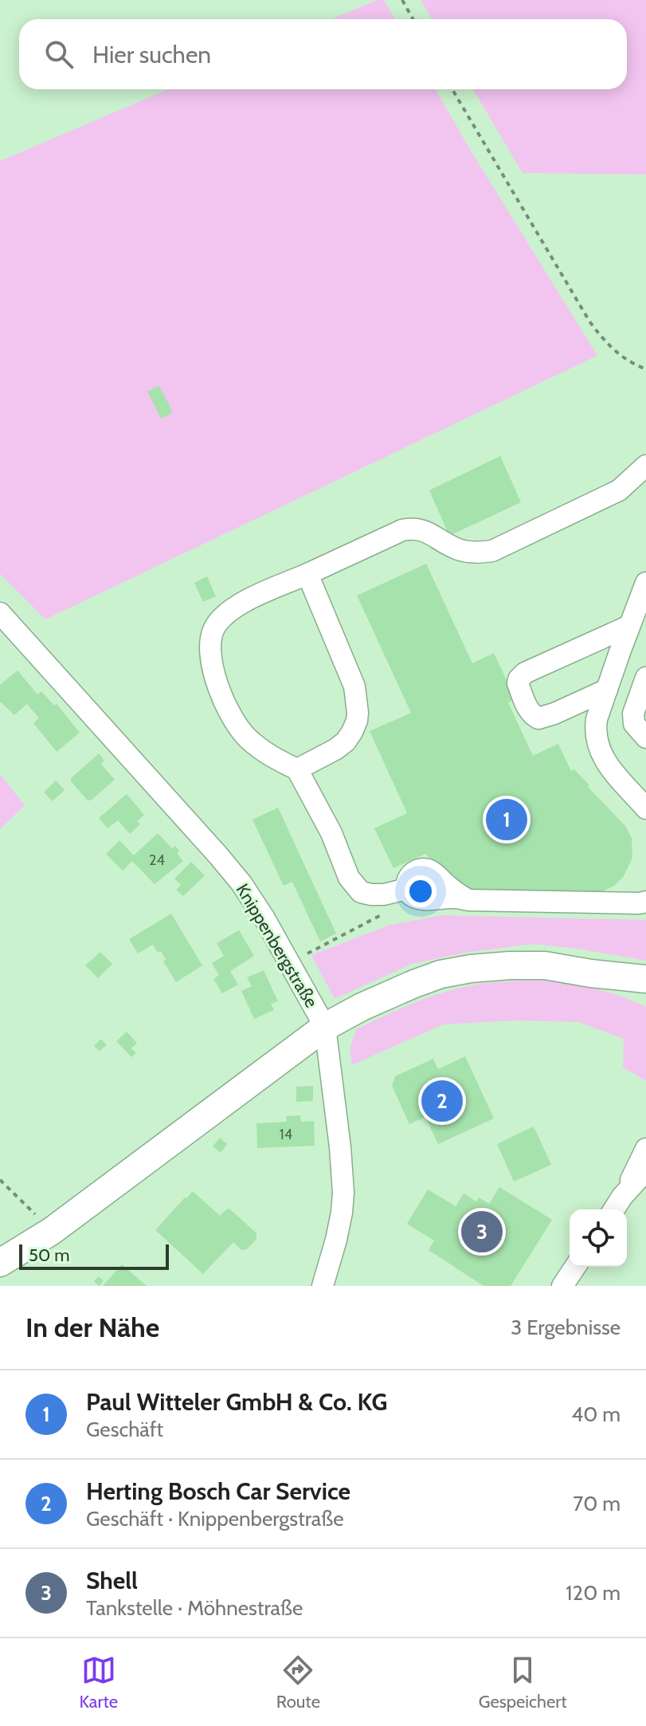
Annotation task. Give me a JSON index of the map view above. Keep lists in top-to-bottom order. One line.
{"streets":{"street":["Knippenbergstraße"]},"house_numbers":["24","14"],"scale_bar":"50 m","page":{"search":"Hier suchen","pins":["1","2","3"],"scale":"50 m","heading":["In der Nähe","3 Ergebnisse"],"list":[{"mark":"1","name":"Paul Witteler GmbH & Co. KG","note":"Geschäft","value":"40 m"},{"mark":"2","name":"Herting Bosch Car Service","note":"Geschäft · Knippenbergstraße","value":"70 m"},{"mark":"3","name":"Shell","note":"Tankstelle · Möhnestraße","value":"120 m"}],"nav":["Karte","Route","Gespeichert"]}}
